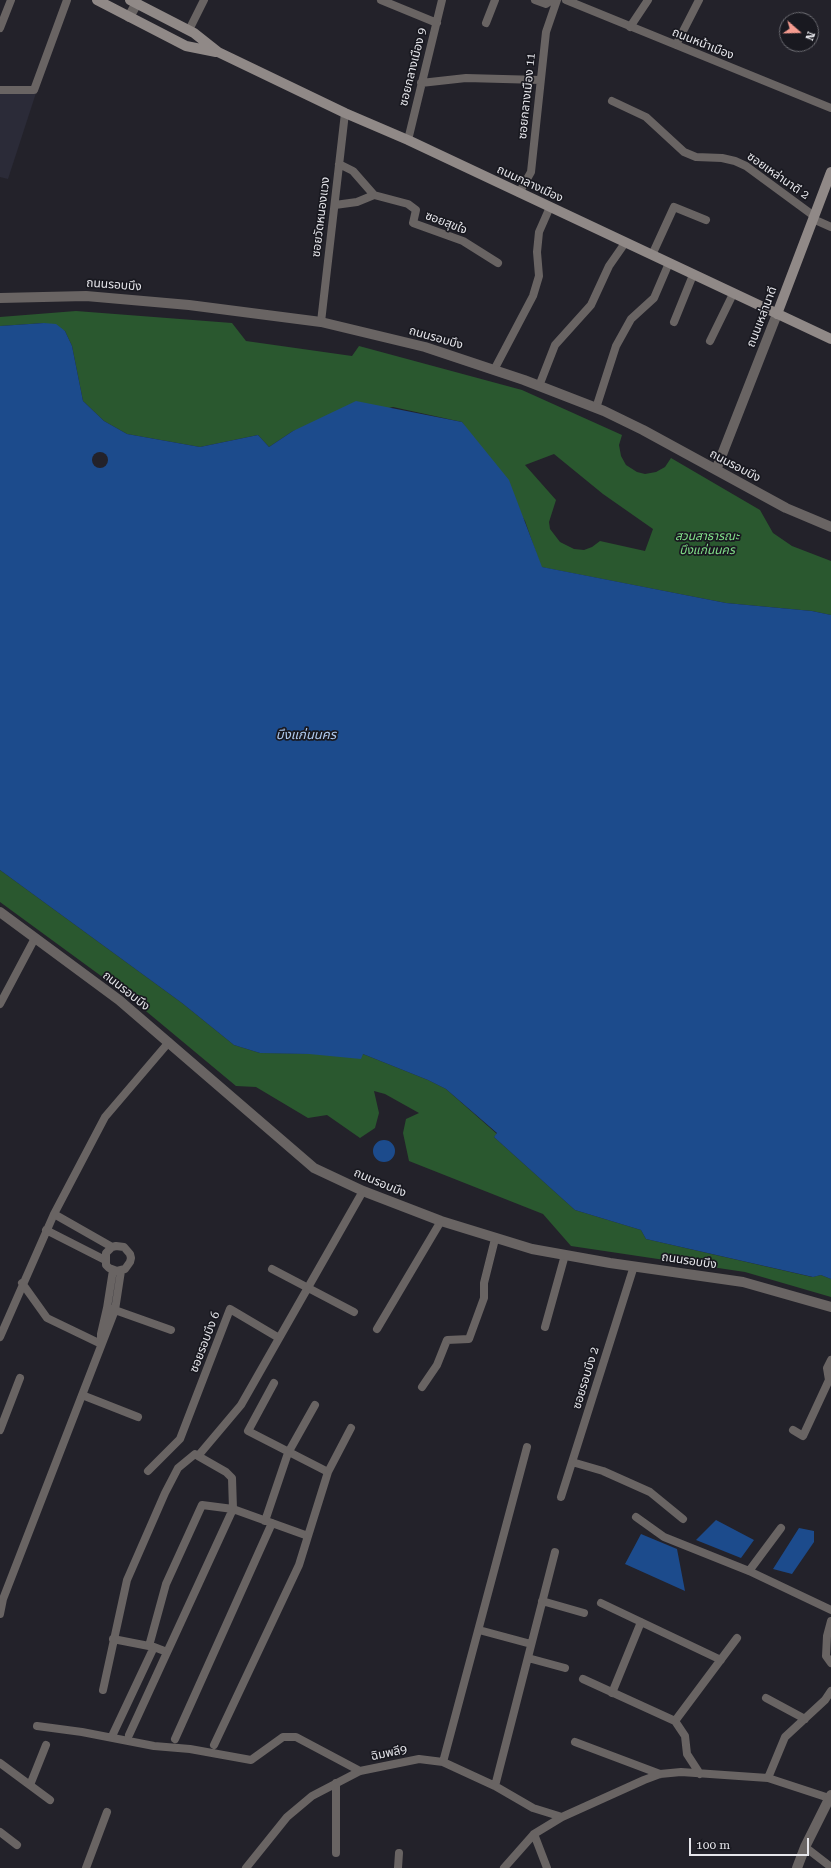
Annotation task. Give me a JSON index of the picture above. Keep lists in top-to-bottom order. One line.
{"streets":{"main road":["ถนนกลางเมือง","ถนนเหล่านาดี"],"street":["ถนนหน้าเมือง","ซอยกลางเมือง 9","ซอยกลางเมือง 11","ซอยเหล่านาดี 2","ซอยวัดหนองแวง","ซอยสุขใจ","ถนนรอบบึง","ซอยรอบบึง 6","ซอยรอบบึง 2","ฉิมพลี9"]},"crossings":[["ซอยกลางเมือง 9","ถนนกลางเมือง"],["ซอยกลางเมือง 11","ถนนกลางเมือง"],["ซอยเหล่านาดี 2","ถนนเหล่านาดี"],["ถนนกลางเมือง","ซอยวัดหนองแวง"],["ถนนกลางเมือง","ถนนเหล่านาดี"],["ซอยวัดหนองแวง","ถนนรอบบึง"],["ถนนรอบบึง","ถนนเหล่านาดี"],["ถนนรอบบึง","ซอยรอบบึง 2"]],"water":["บึงแก่นนคร"],"parks":["สวนสาธารณะ บึงแก่นนคร"],"scale_bar":"100 m","north":"right"}
